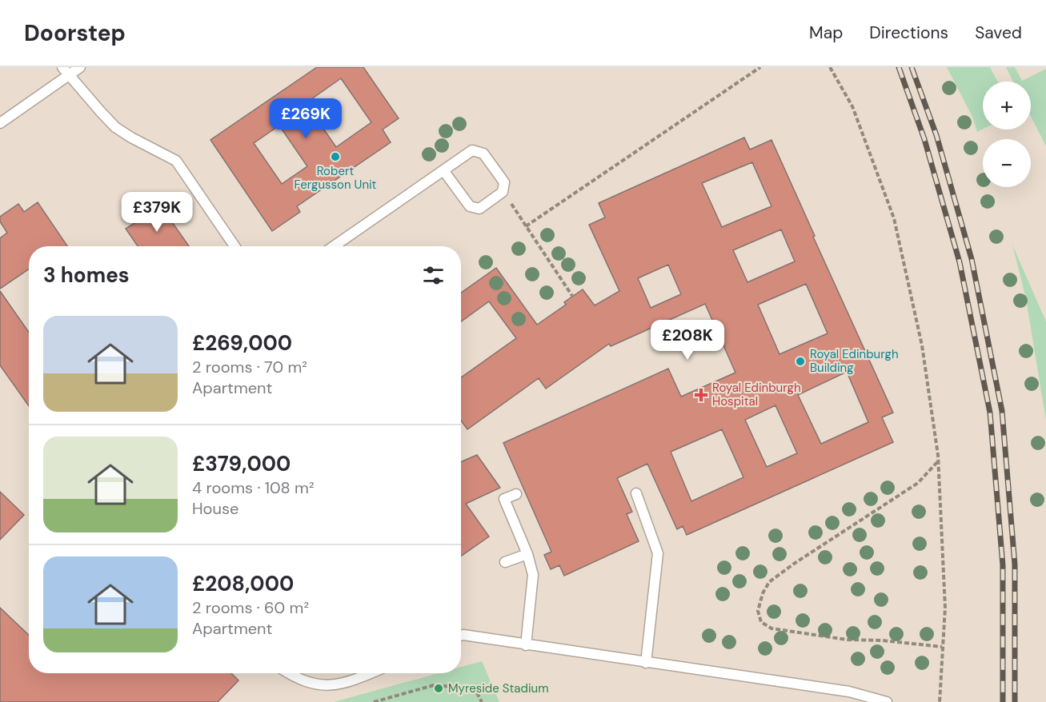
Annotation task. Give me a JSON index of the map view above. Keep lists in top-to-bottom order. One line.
{"places":{"other":["Robert Fergusson Unit","Royal Edinburgh Building","Myreside Stadium"],"health":["Royal Edinburgh Hospital"]},"page":{"header":"Doorstep","nav":["Map","Directions","Saved"],"map_buttons":["+","−"],"price":["£269K","£379K","£208K"],"heading":"3 homes","list":[{"name":"£269,000","note":"2 rooms · 70 m² · Apartment"},{"name":"£379,000","note":"4 rooms · 108 m² · House"},{"name":"£208,000","note":"2 rooms · 60 m² · Apartment"}]}}
